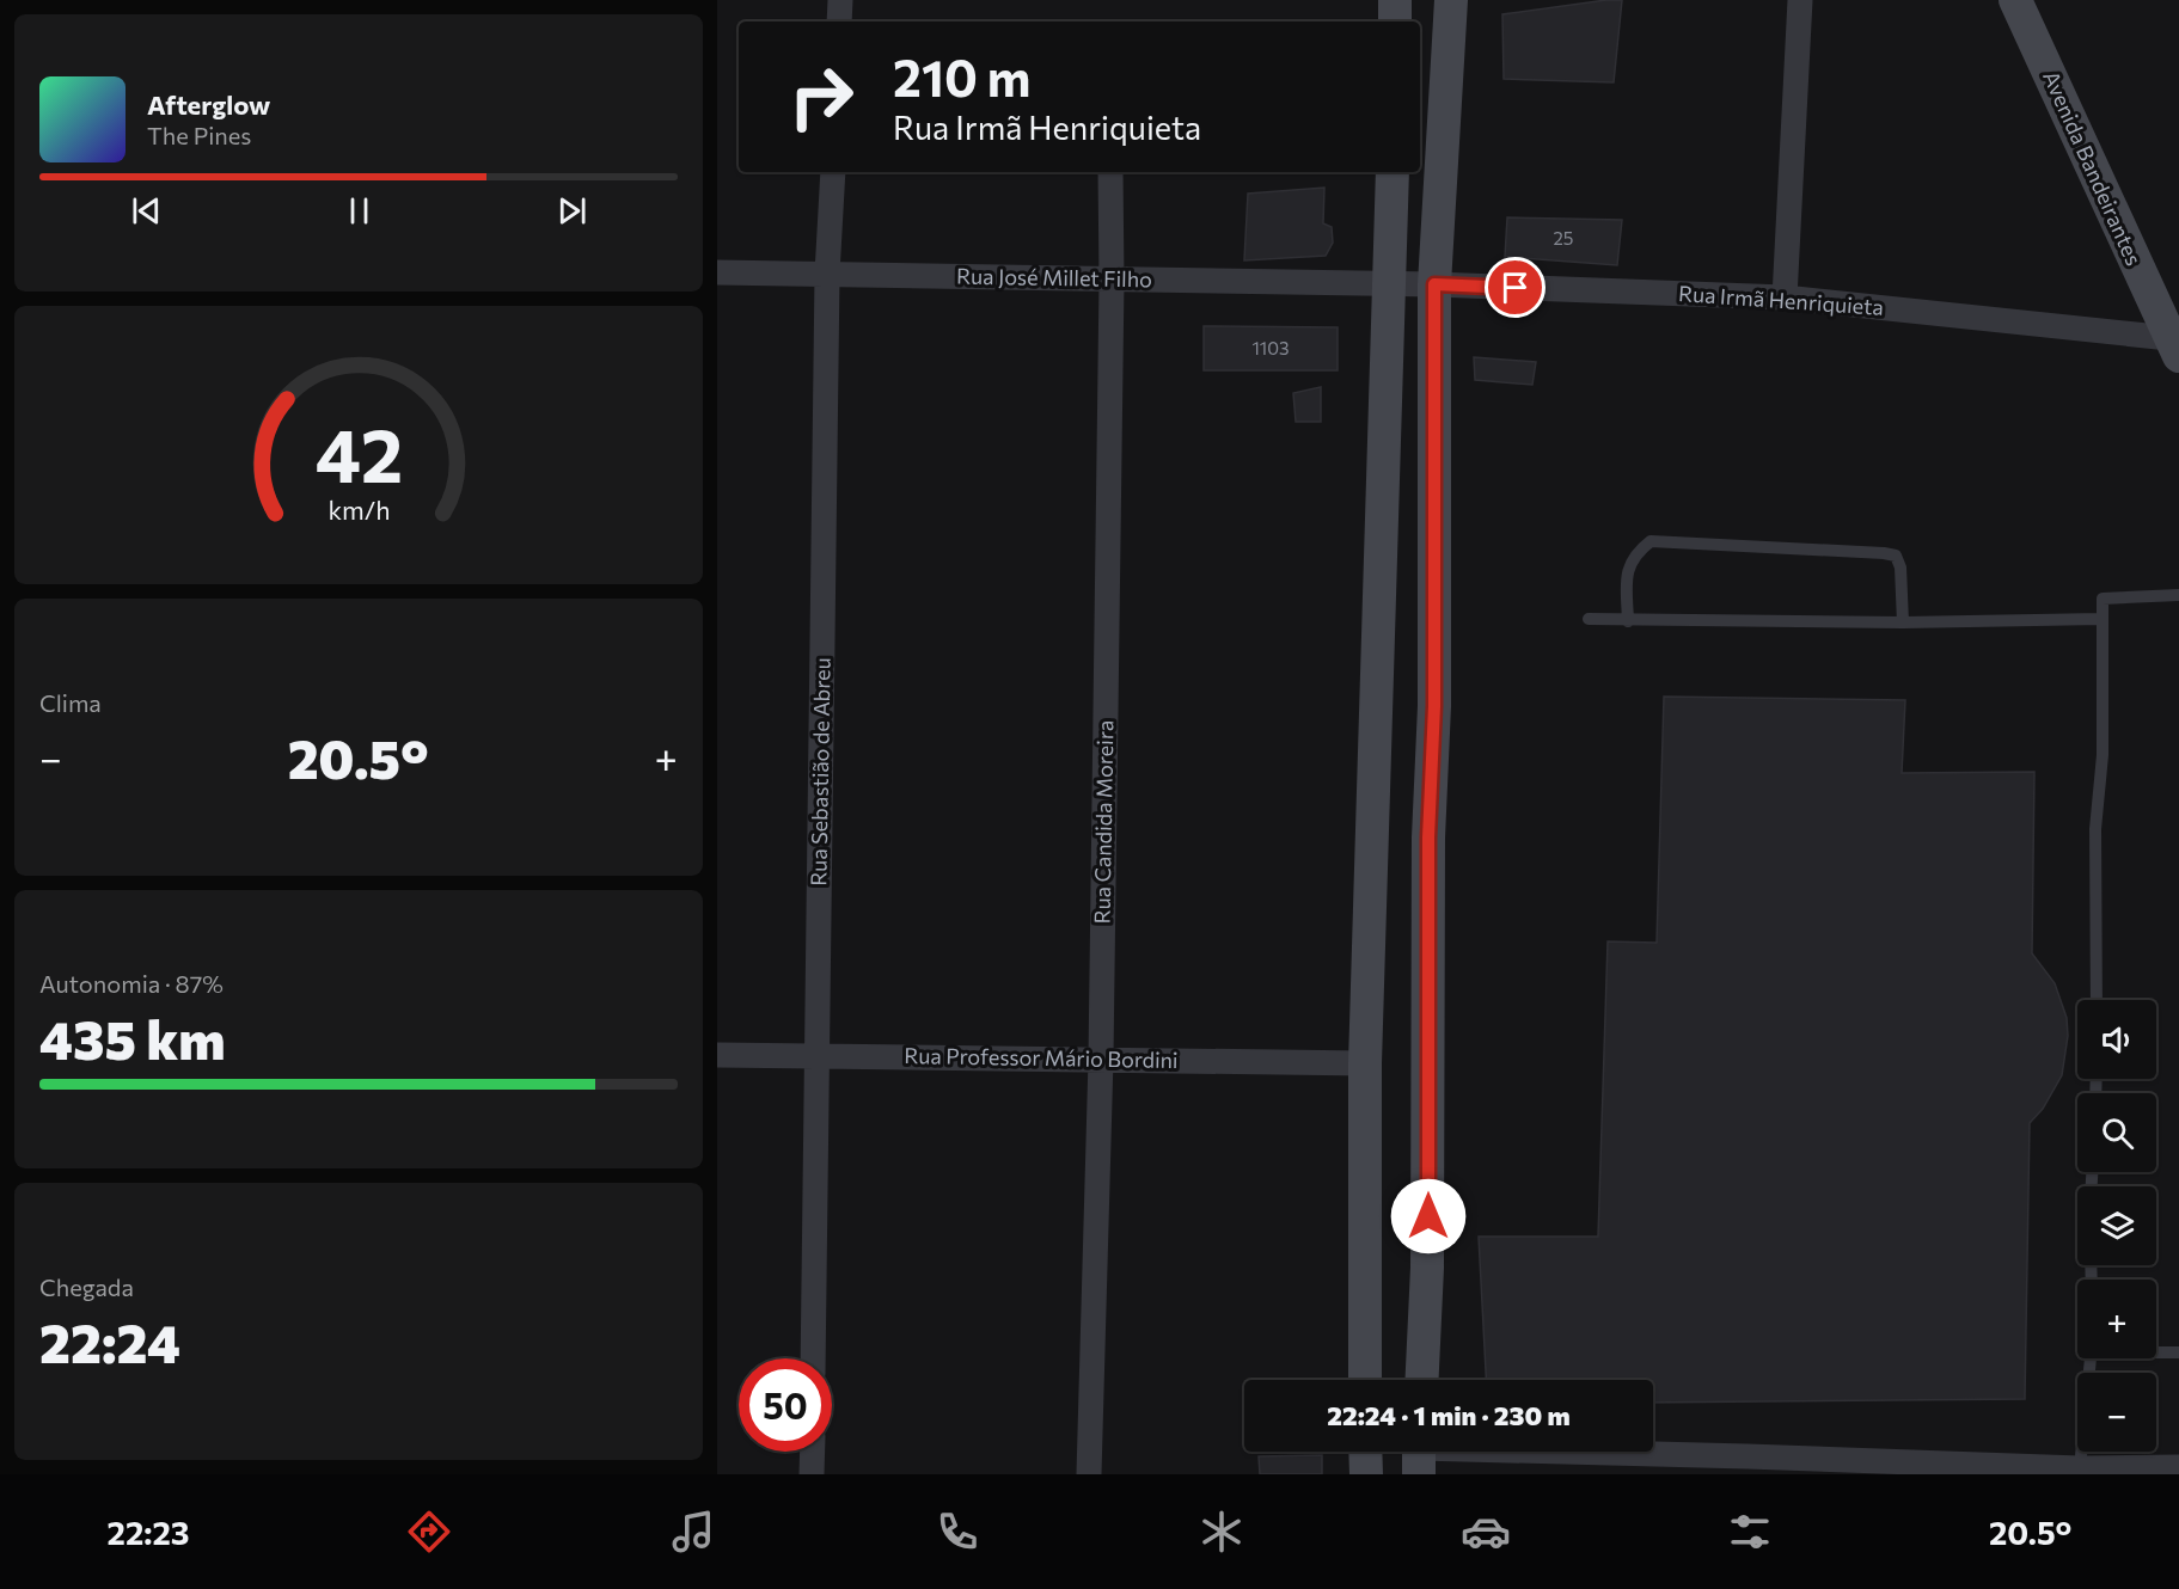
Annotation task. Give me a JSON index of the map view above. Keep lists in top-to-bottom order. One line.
{"streets":{"main road":["Avenida Bandeirantes"],"street":["Rua José Millet Filho","Rua Irmã Henriquieta","Rua Sebastião de Abreu","Rua Candida Moreira","Rua Professor Mário Bordini"]},"crossings":[["Avenida Bandeirantes","Rua Irmã Henriquieta"],["Rua José Millet Filho","Rua Irmã Henriquieta"],["Rua José Millet Filho","Rua Sebastião de Abreu"],["Rua José Millet Filho","Rua Candida Moreira"],["Rua Sebastião de Abreu","Rua Professor Mário Bordini"],["Rua Candida Moreira","Rua Professor Mário Bordini"]],"house_numbers":["25","1103"],"page":{"turn":["210 m","Rua Irmã Henriquieta"],"song":["Afterglow","The Pines"],"tile":["Clima",["Autonomia · 87%","435 km"],["Chegada","22:24"]],"heat":["−","20.5°","+"],"map_buttons":["+","−"],"limit":"50","trip":"22:24 · 1 min · 230 m","tabs":["22:23","20.5°"],"gauge":["42","km/h"]}}
